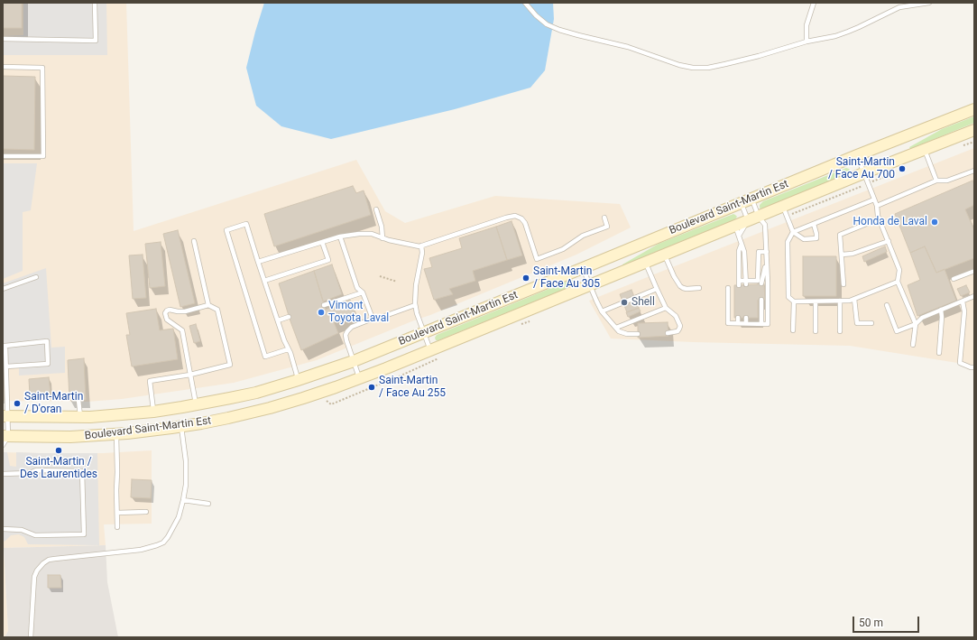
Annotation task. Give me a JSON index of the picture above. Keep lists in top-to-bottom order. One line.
{"streets":{"main road":["Boulevard Saint-Martin Est"]},"places":["Saint-Martin / Face Au 700","Honda de Laval","Saint-Martin / Face Au 305","Shell","Vimont Toyota Laval","Saint-Martin / Face Au 255","Saint-Martin / D'oran","Saint-Martin / Des Laurentides"],"scale_bar":"50 m"}
